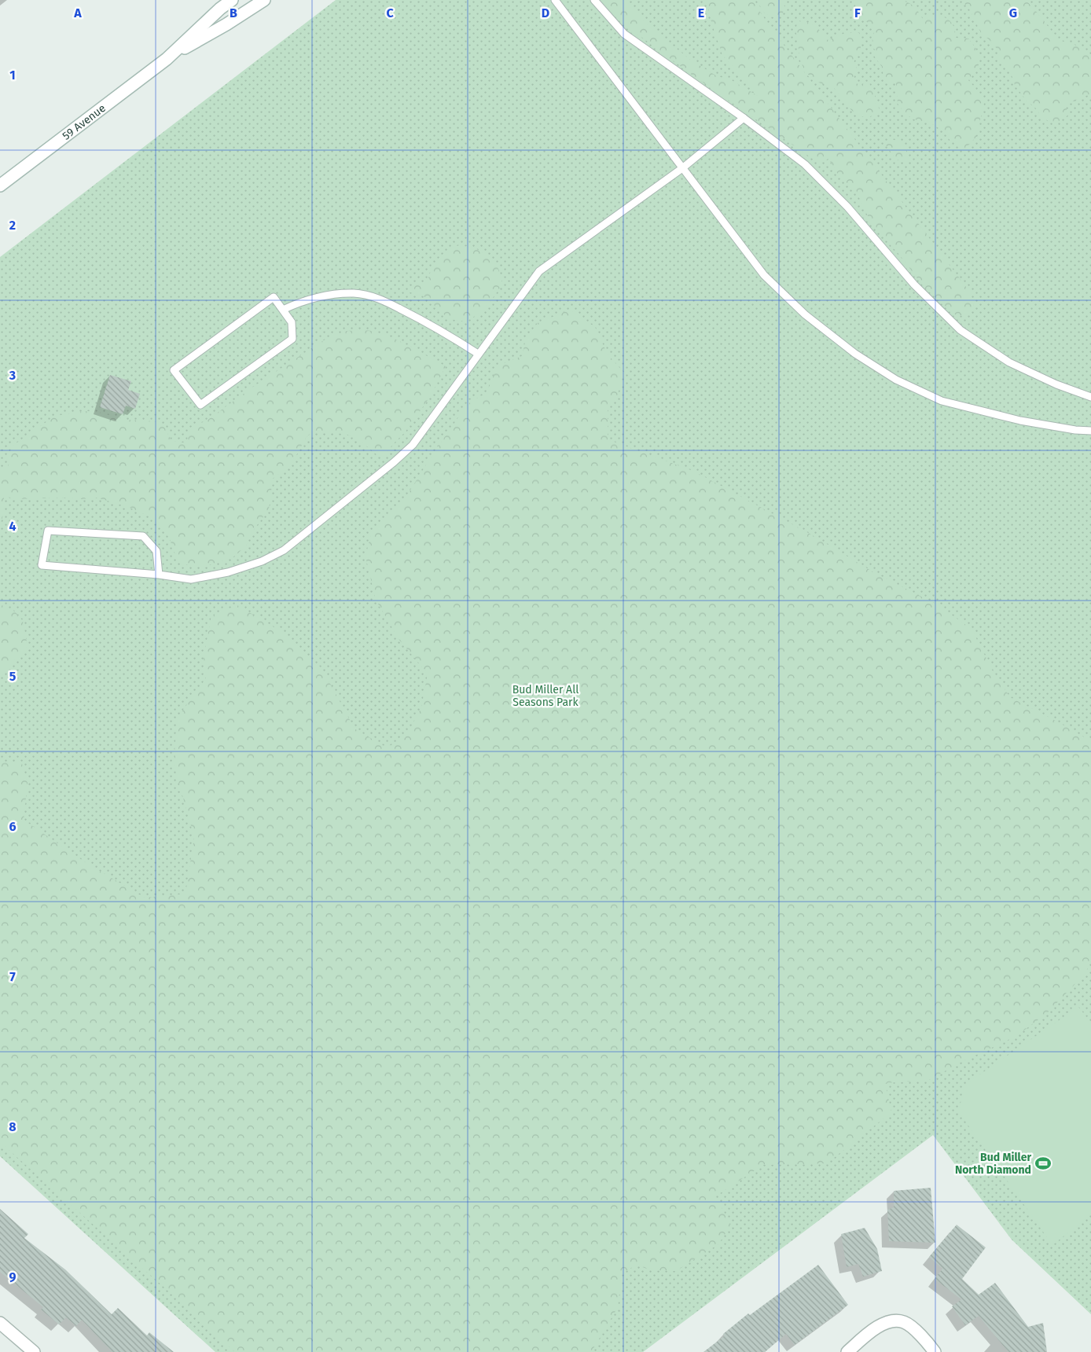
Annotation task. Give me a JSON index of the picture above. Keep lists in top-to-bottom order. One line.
{"streets":{"main road":["59 Avenue"]},"parks":["Bud Miller All Seasons Park"],"places":{"sports":["Bud Miller North Diamond"]},"grid":{"columns":["A","B","C","D","E","F","G"],"rows":["1","2","3","4","5","6","7","8","9"]}}
